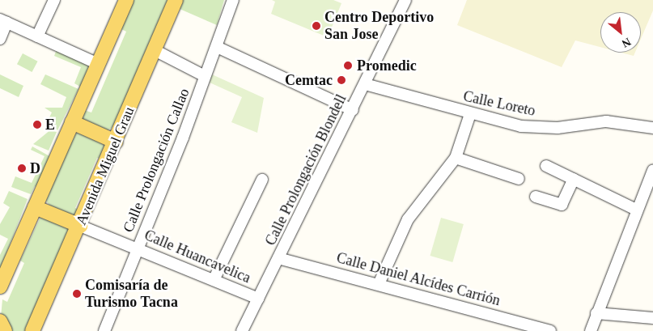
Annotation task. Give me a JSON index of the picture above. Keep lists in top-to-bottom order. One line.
{"streets":{"main road":["Avenida Miguel Grau"],"street":["Calle Loreto","Calle Prolongación Callao","Calle Prolongación Blondell","Calle Huancavelica","Calle Daniel Alcídes Carrión"]},"crossings":[["Calle Loreto","Calle Prolongación Blondell"],["Calle Prolongación Callao","Calle Huancavelica"],["Avenida Miguel Grau","Calle Huancavelica"],["Calle Prolongación Blondell","Calle Huancavelica"],["Calle Prolongación Blondell","Calle Daniel Alcídes Carrión"]],"places":["Centro Deportivo San Jose","Promedic","Cemtac","E","D","Comisaría de Turismo Tacna"],"north":"bottom right"}
